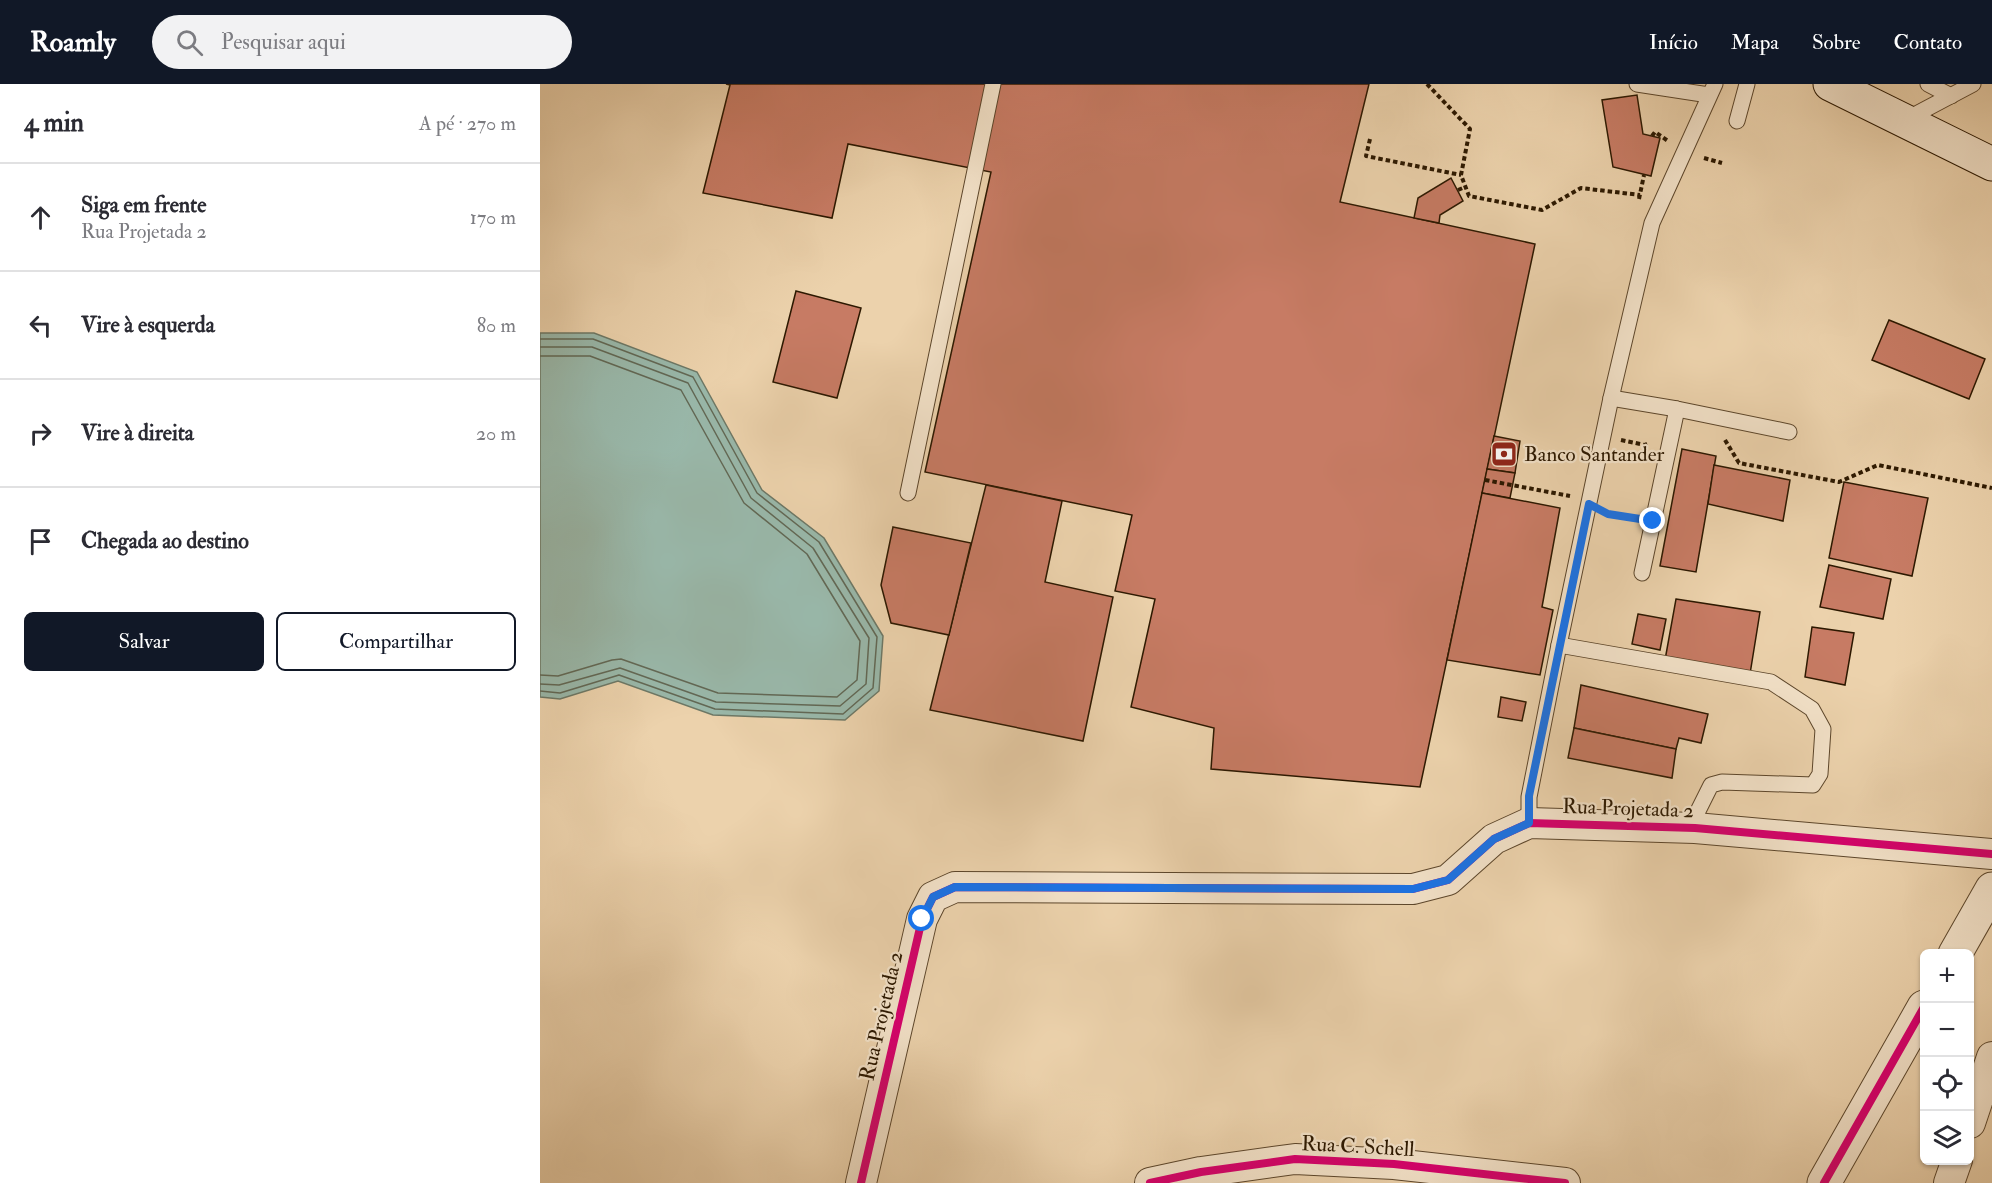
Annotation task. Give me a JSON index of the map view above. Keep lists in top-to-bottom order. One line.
{"streets":{"street":["Rua Projetada 2","Rua C. Schell"]},"places":{"bank":["Banco Santander"]},"page":{"header":"Roamly","search":"Pesquisar aqui","nav":["Início","Mapa","Sobre","Contato"],"heading":["4 min","A pé · 270 m"],"list":[["Siga em frente","Rua Projetada 2","170 m"],["Vire à esquerda","80 m"],["Vire à direita","20 m"],"Chegada ao destino"],"buttons":["Salvar","Compartilhar"],"map_buttons":["+","−"]}}
